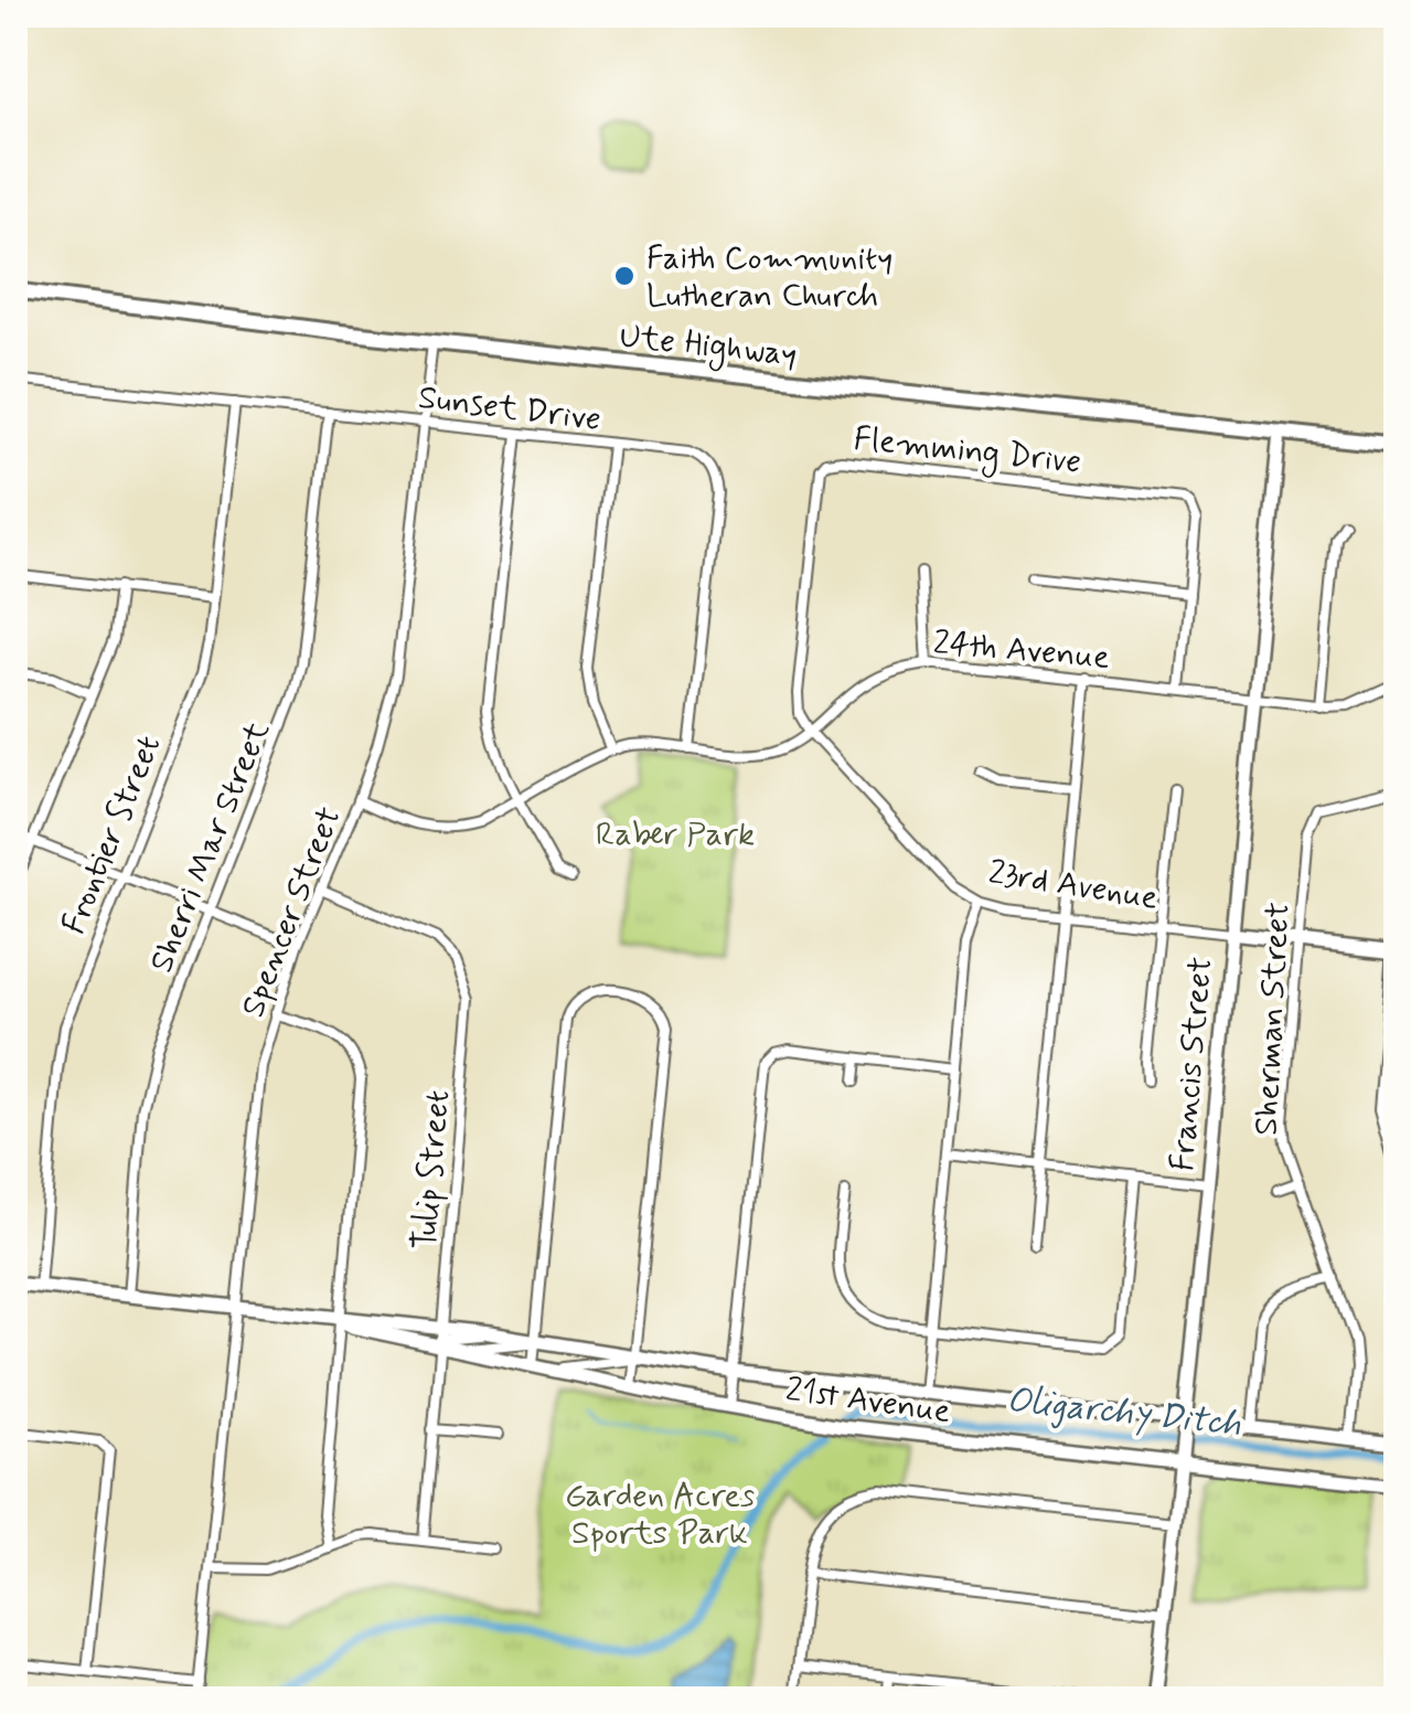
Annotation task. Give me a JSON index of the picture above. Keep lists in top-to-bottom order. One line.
{"streets":{"main road":["Ute Highway"],"street":["Sunset Drive","Flemming Drive","24th Avenue","Frontier Street","Sherri Mar Street","23rd Avenue","Spencer Street","Sherman Street","Francis Street","Tulip Street","21st Avenue"]},"crossings":[["Ute Highway","Spencer Street"],["Ute Highway","Francis Street"],["Sunset Drive","24th Avenue"],["Sunset Drive","Frontier Street"],["Sunset Drive","Sherri Mar Street"],["Sunset Drive","Spencer Street"],["Flemming Drive","24th Avenue"],["Flemming Drive","23rd Avenue"],["24th Avenue","23rd Avenue"],["24th Avenue","Spencer Street"],["24th Avenue","Francis Street"],["Frontier Street","21st Avenue"],["Sherri Mar Street","21st Avenue"],["23rd Avenue","Sherman Street"],["23rd Avenue","Francis Street"],["Spencer Street","Tulip Street"],["Spencer Street","21st Avenue"],["Sherman Street","21st Avenue"],["Francis Street","21st Avenue"],["Tulip Street","21st Avenue"]],"water":["Oligarchy Ditch"],"parks":["Raber Park","Garden Acres Sports Park"],"places":["Faith Community Lutheran Church"]}
